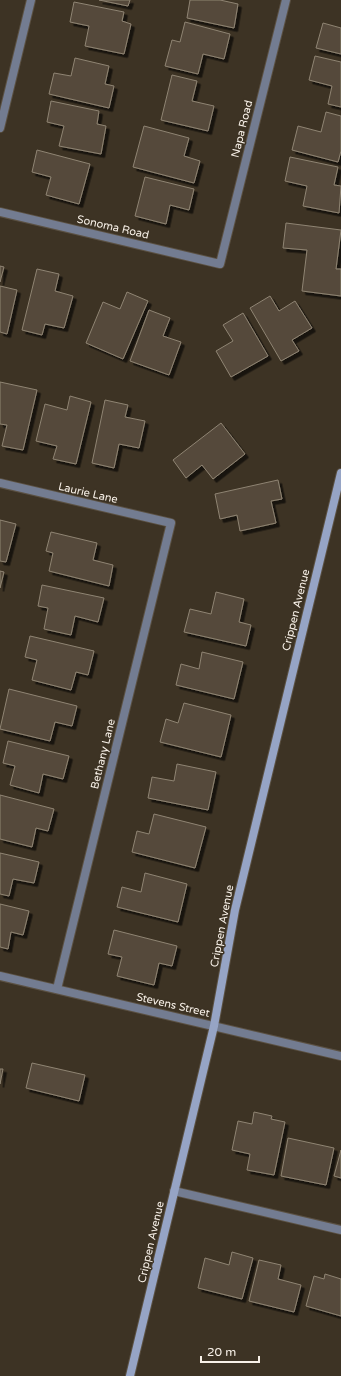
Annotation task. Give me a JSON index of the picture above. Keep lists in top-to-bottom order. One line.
{"streets":{"main road":["Crippen Avenue"],"street":["Napa Road","Sonoma Road","Laurie Lane","Bethany Lane","Stevens Street"]},"crossings":[["Napa Road","Sonoma Road"],["Laurie Lane","Bethany Lane"],["Crippen Avenue","Stevens Street"],["Bethany Lane","Stevens Street"]],"scale_bar":"20 m"}
